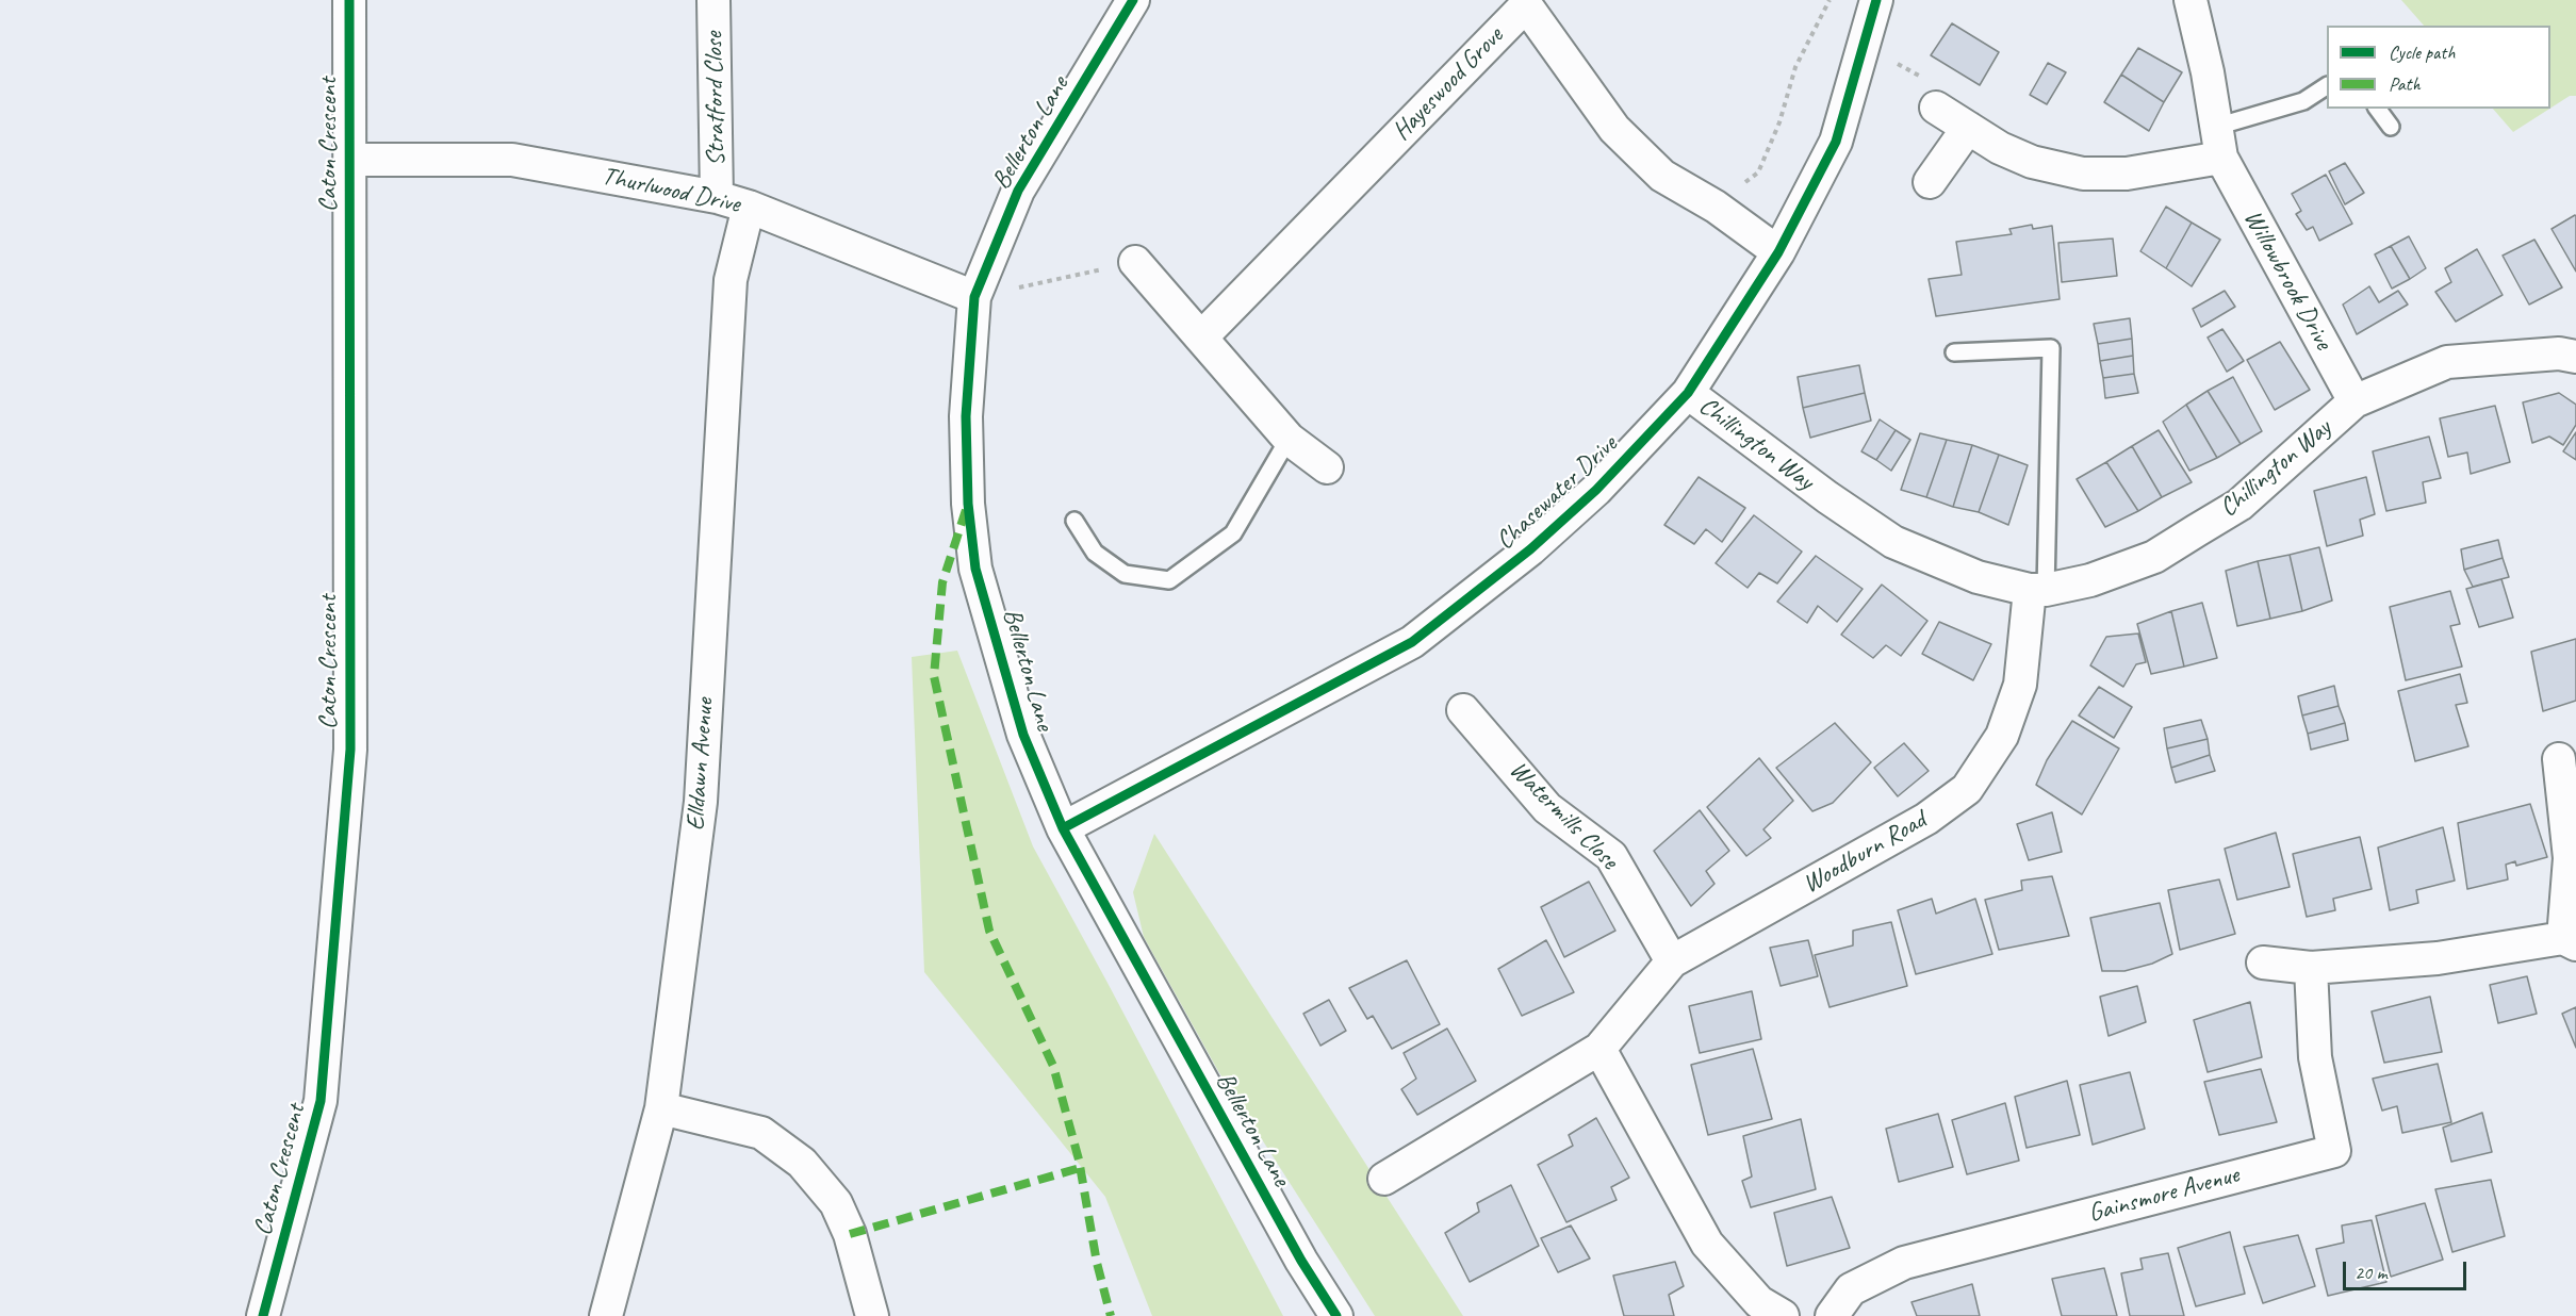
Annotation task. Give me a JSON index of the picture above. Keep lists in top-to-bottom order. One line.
{"streets":{"street":["Hayeswood Grove","Stratford Close","Bellerton Lane","Caton Crescent","Thurlwood Drive","Willowbrook Drive","Chillington Way","Chasewater Drive","Elldawn Avenue","Watermills Close","Woodburn Road","Gainsmore Avenue"]},"crossings":[["Hayeswood Grove","Chasewater Drive"],["Stratford Close","Thurlwood Drive"],["Bellerton Lane","Thurlwood Drive"],["Bellerton Lane","Chasewater Drive"],["Caton Crescent","Thurlwood Drive"],["Thurlwood Drive","Elldawn Avenue"],["Willowbrook Drive","Chillington Way"],["Chillington Way","Chasewater Drive"],["Chillington Way","Woodburn Road"],["Watermills Close","Woodburn Road"]],"legend":["Cycle path","Path"],"scale_bar":"20 m"}
